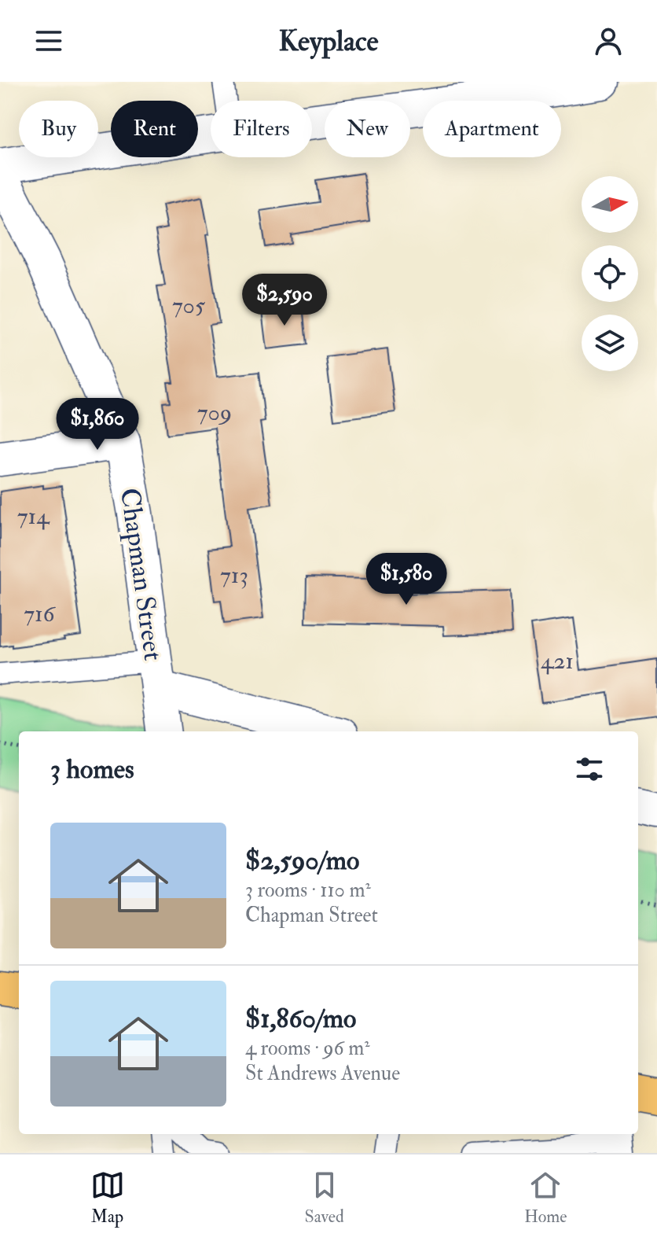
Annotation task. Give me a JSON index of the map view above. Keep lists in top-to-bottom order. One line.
{"streets":{"street":["Chapman Street"]},"house_numbers":["705","709","714","713","716","421"],"north":"right","page":{"header":"Keyplace","chip":["Buy","Rent","Filters","New","Apartment"],"price":["$2,590","$1,860","$1,580"],"heading":"3 homes","list":[{"name":"$2,590/mo","note":"3 rooms · 110 m² · Chapman Street"},{"name":"$1,860/mo","note":"4 rooms · 96 m² · St Andrews Avenue"}],"tabs":["Map","Saved","Home"]}}
